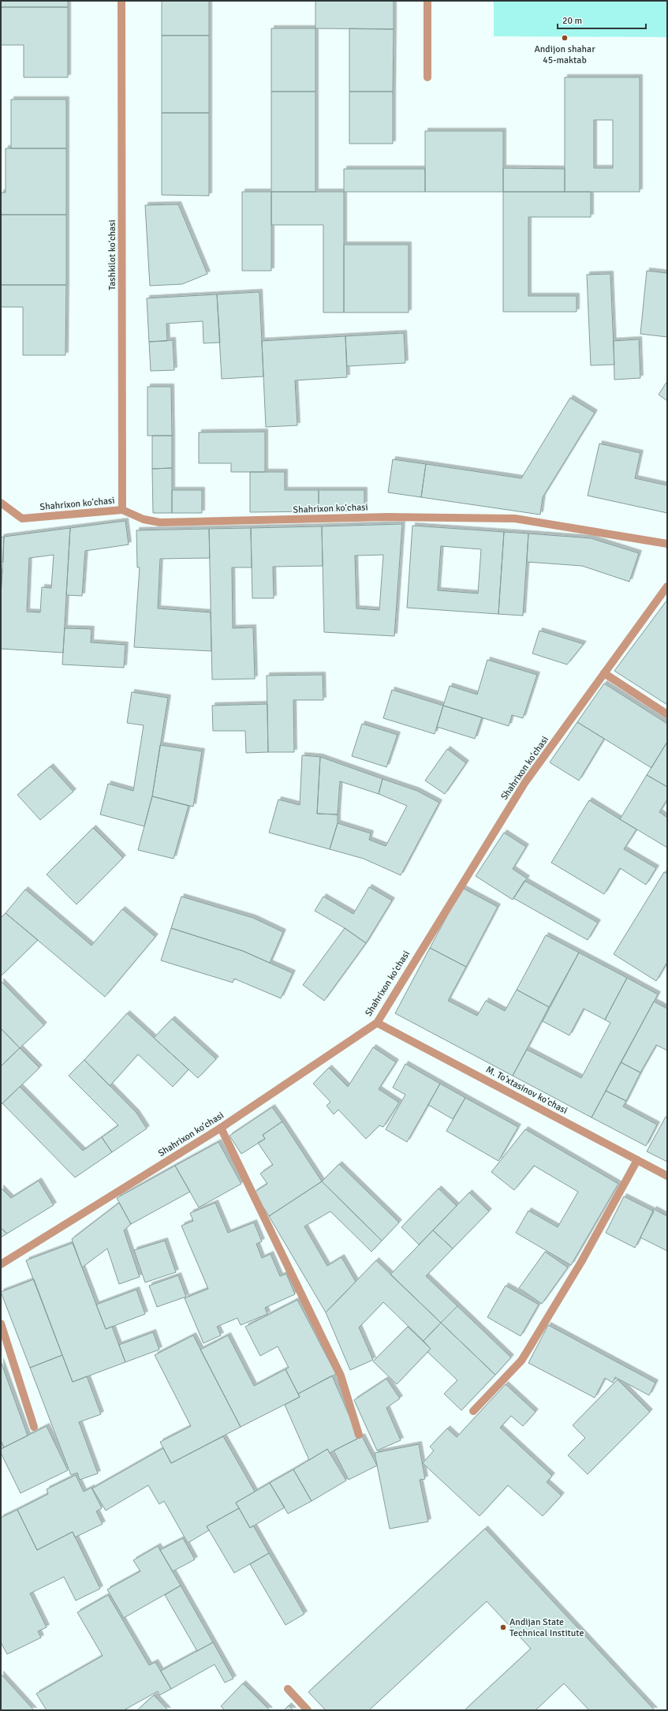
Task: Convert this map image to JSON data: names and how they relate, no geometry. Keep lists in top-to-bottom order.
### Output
{
  "streets": {
    "street": ["Tashkilot koʻchasi", "Shahrixon koʻchasi", "M. Toʻxtasinov koʻchasi"]
  },
  "crossings": [
    ["Tashkilot koʻchasi", "Shahrixon koʻchasi"],
    ["Shahrixon koʻchasi", "M. Toʻxtasinov koʻchasi"]
  ],
  "places": ["Andijon shahar 45-maktab", "Andijan State Technical Institute"],
  "scale_bar": "20 m"
}
